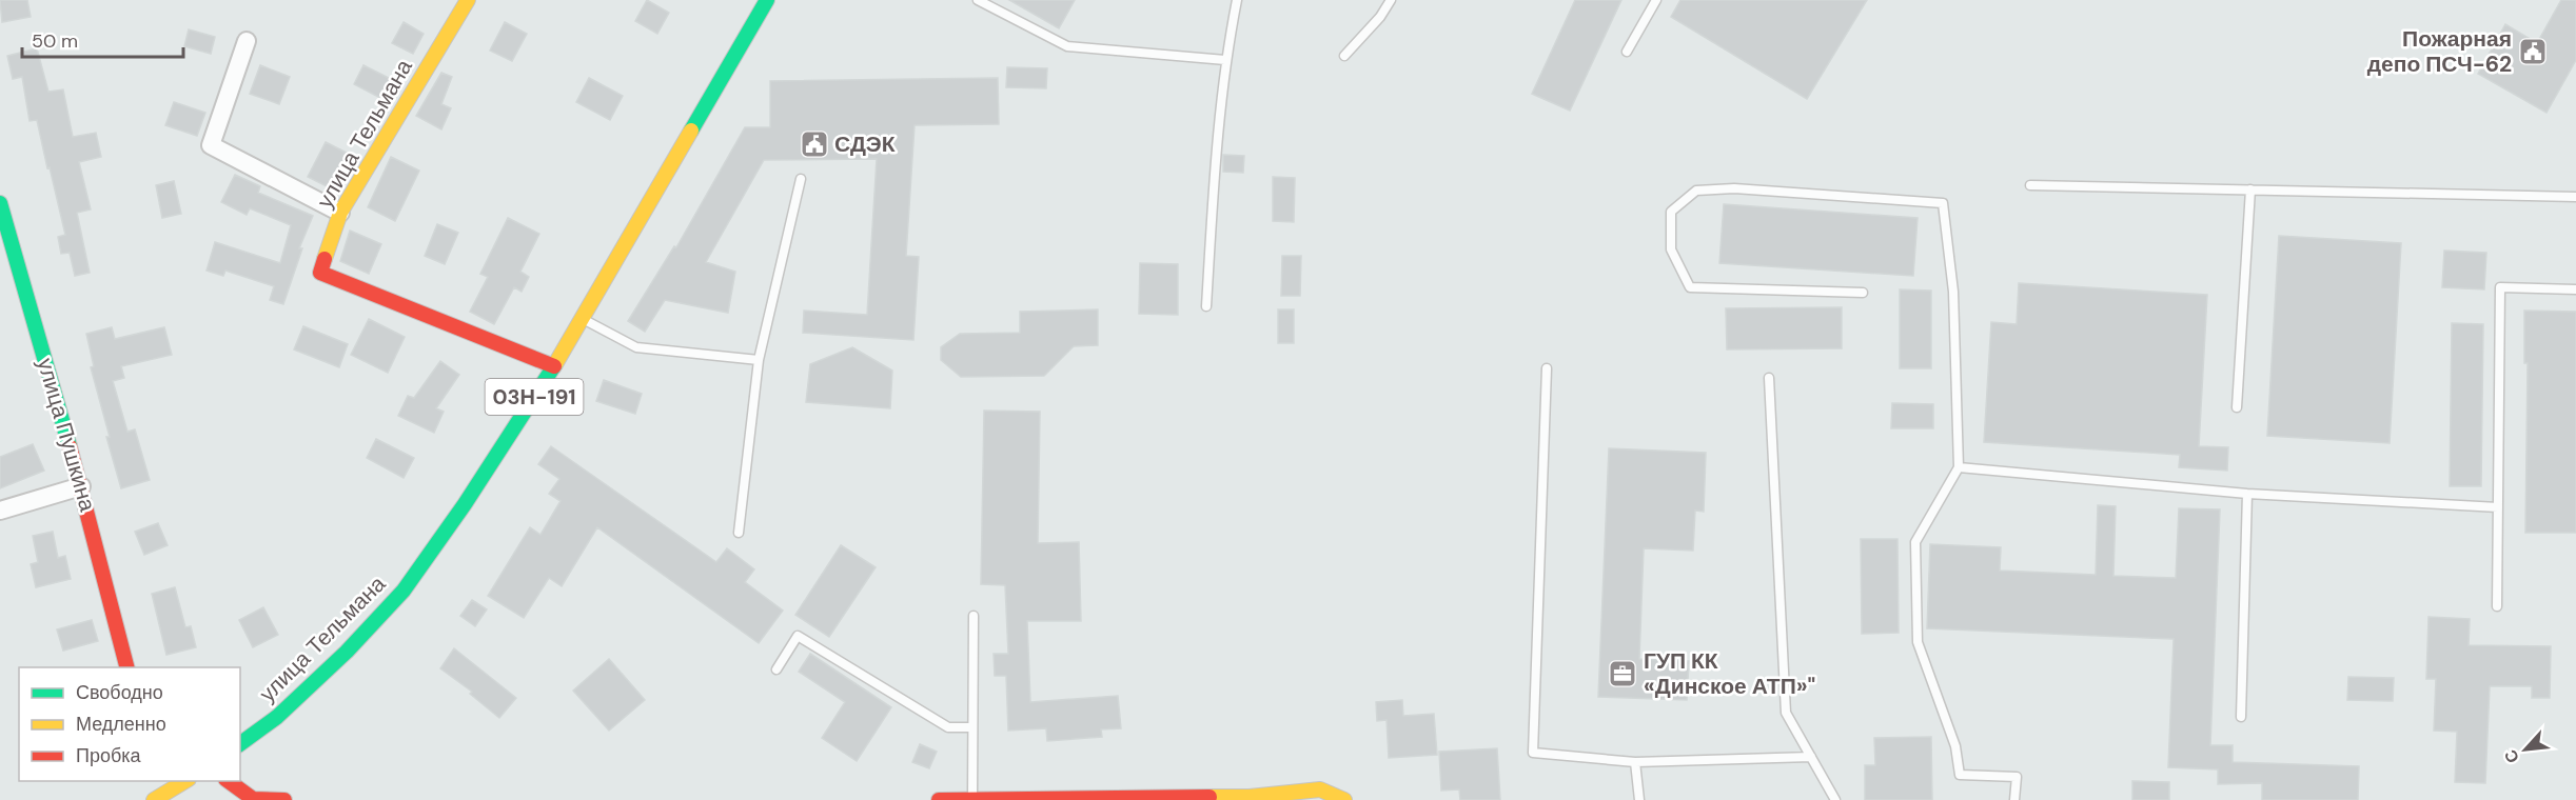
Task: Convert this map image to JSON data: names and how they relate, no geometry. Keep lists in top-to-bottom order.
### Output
{
  "streets": {
    "street": ["улица Тельмана", "03Н-191", "улица Пушкина"]
  },
  "places": {
    "public building": ["Пожарная депо ПСЧ-62", "СДЭК"],
    "office": ["ГУП КК «Динское АТП»\""]
  },
  "legend": ["Свободно", "Медленно", "Пробка"],
  "scale_bar": "50 m",
  "north": "bottom left"
}
